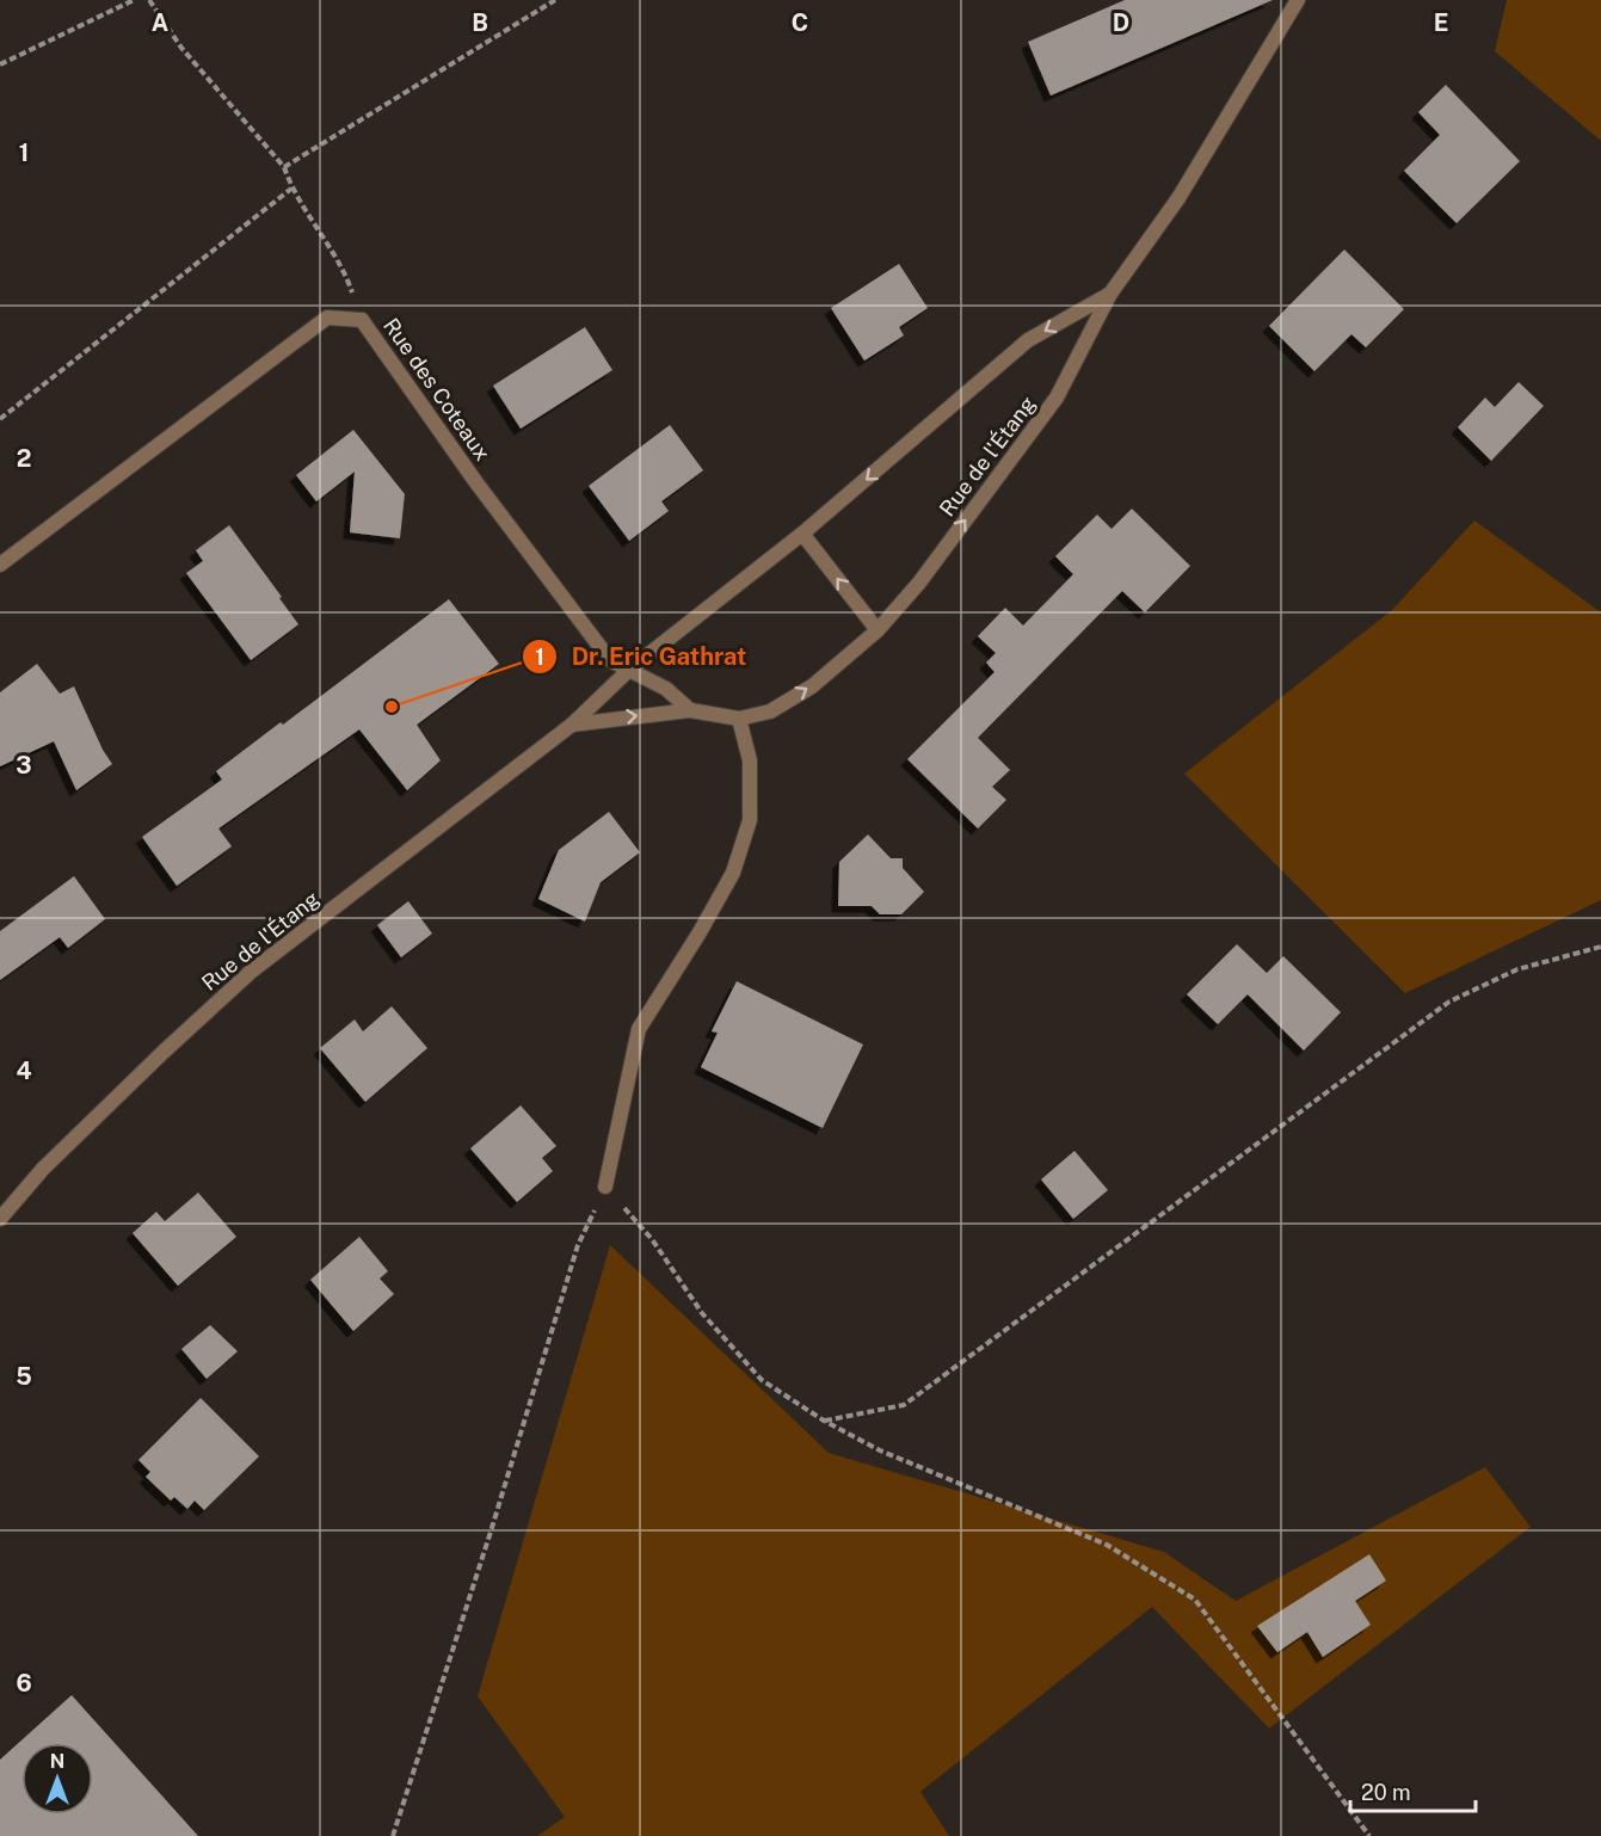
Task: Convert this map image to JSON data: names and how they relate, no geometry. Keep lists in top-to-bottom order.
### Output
{
  "streets": {
    "street": ["Rue des Coteaux", "Rue de l'Étang"]
  },
  "crossings": [
    ["Rue des Coteaux", "Rue de l'Étang"]
  ],
  "places": ["Dr. Eric Gathrat"],
  "scale_bar": "20 m",
  "north": "top",
  "grid": {
    "columns": [
      "A",
      "B",
      "C",
      "D",
      "E"
    ],
    "rows": [
      "1",
      "2",
      "3",
      "4",
      "5",
      "6"
    ]
  }
}
